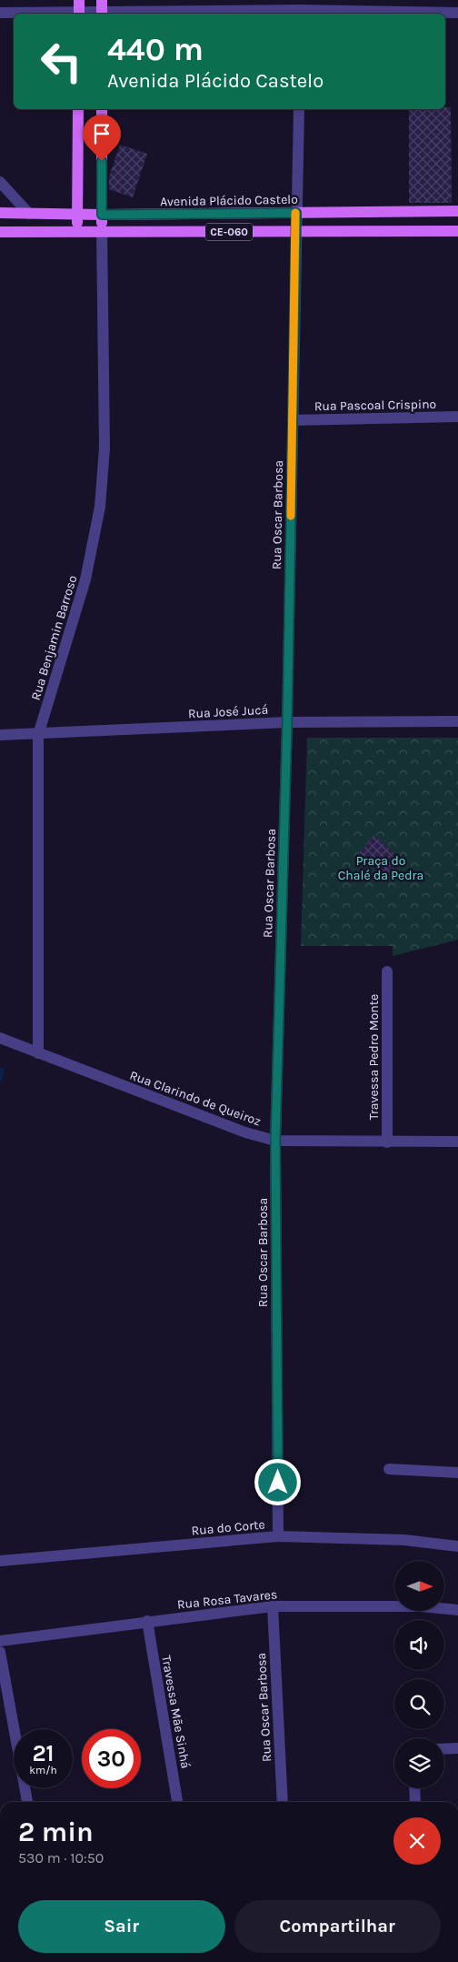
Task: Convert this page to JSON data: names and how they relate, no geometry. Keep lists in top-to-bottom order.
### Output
{
  "streets": {
    "main road": ["Avenida Plácido Castelo", "CE-060"],
    "street": [
      "Rua Pascoal Crispino",
      "Rua Oscar Barbosa",
      "Rua Benjamin Barroso",
      "Rua José Jucá",
      "Travessa Pedro Monte",
      "Rua Clarindo de Queiroz",
      "Rua do Corte",
      "Rua Rosa Tavares",
      "Travessa Mãe Sinhá"
    ]
  },
  "crossings": [
    ["Avenida Plácido Castelo", "Rua Oscar Barbosa"],
    ["CE-060", "Rua Oscar Barbosa"],
    ["CE-060", "Rua Benjamin Barroso"],
    ["Rua Pascoal Crispino", "Rua Oscar Barbosa"],
    ["Rua Oscar Barbosa", "Rua José Jucá"],
    ["Rua Oscar Barbosa", "Rua Clarindo de Queiroz"],
    ["Rua Oscar Barbosa", "Rua do Corte"],
    ["Rua Oscar Barbosa", "Rua Rosa Tavares"],
    ["Rua Benjamin Barroso", "Rua José Jucá"],
    ["Rua Benjamin Barroso", "Rua Clarindo de Queiroz"],
    ["Travessa Pedro Monte", "Rua Clarindo de Queiroz"],
    ["Rua Rosa Tavares", "Travessa Mãe Sinhá"]
  ],
  "parks": ["Praça do Chalé da Pedra"],
  "north": "right",
  "page": {
    "turn": ["440 m", "Avenida Plácido Castelo"],
    "speed": "21 km/h",
    "limit": "30",
    "heading": ["2 min", "530 m · 10:50"],
    "buttons": ["Sair", "Compartilhar"]
  }
}
